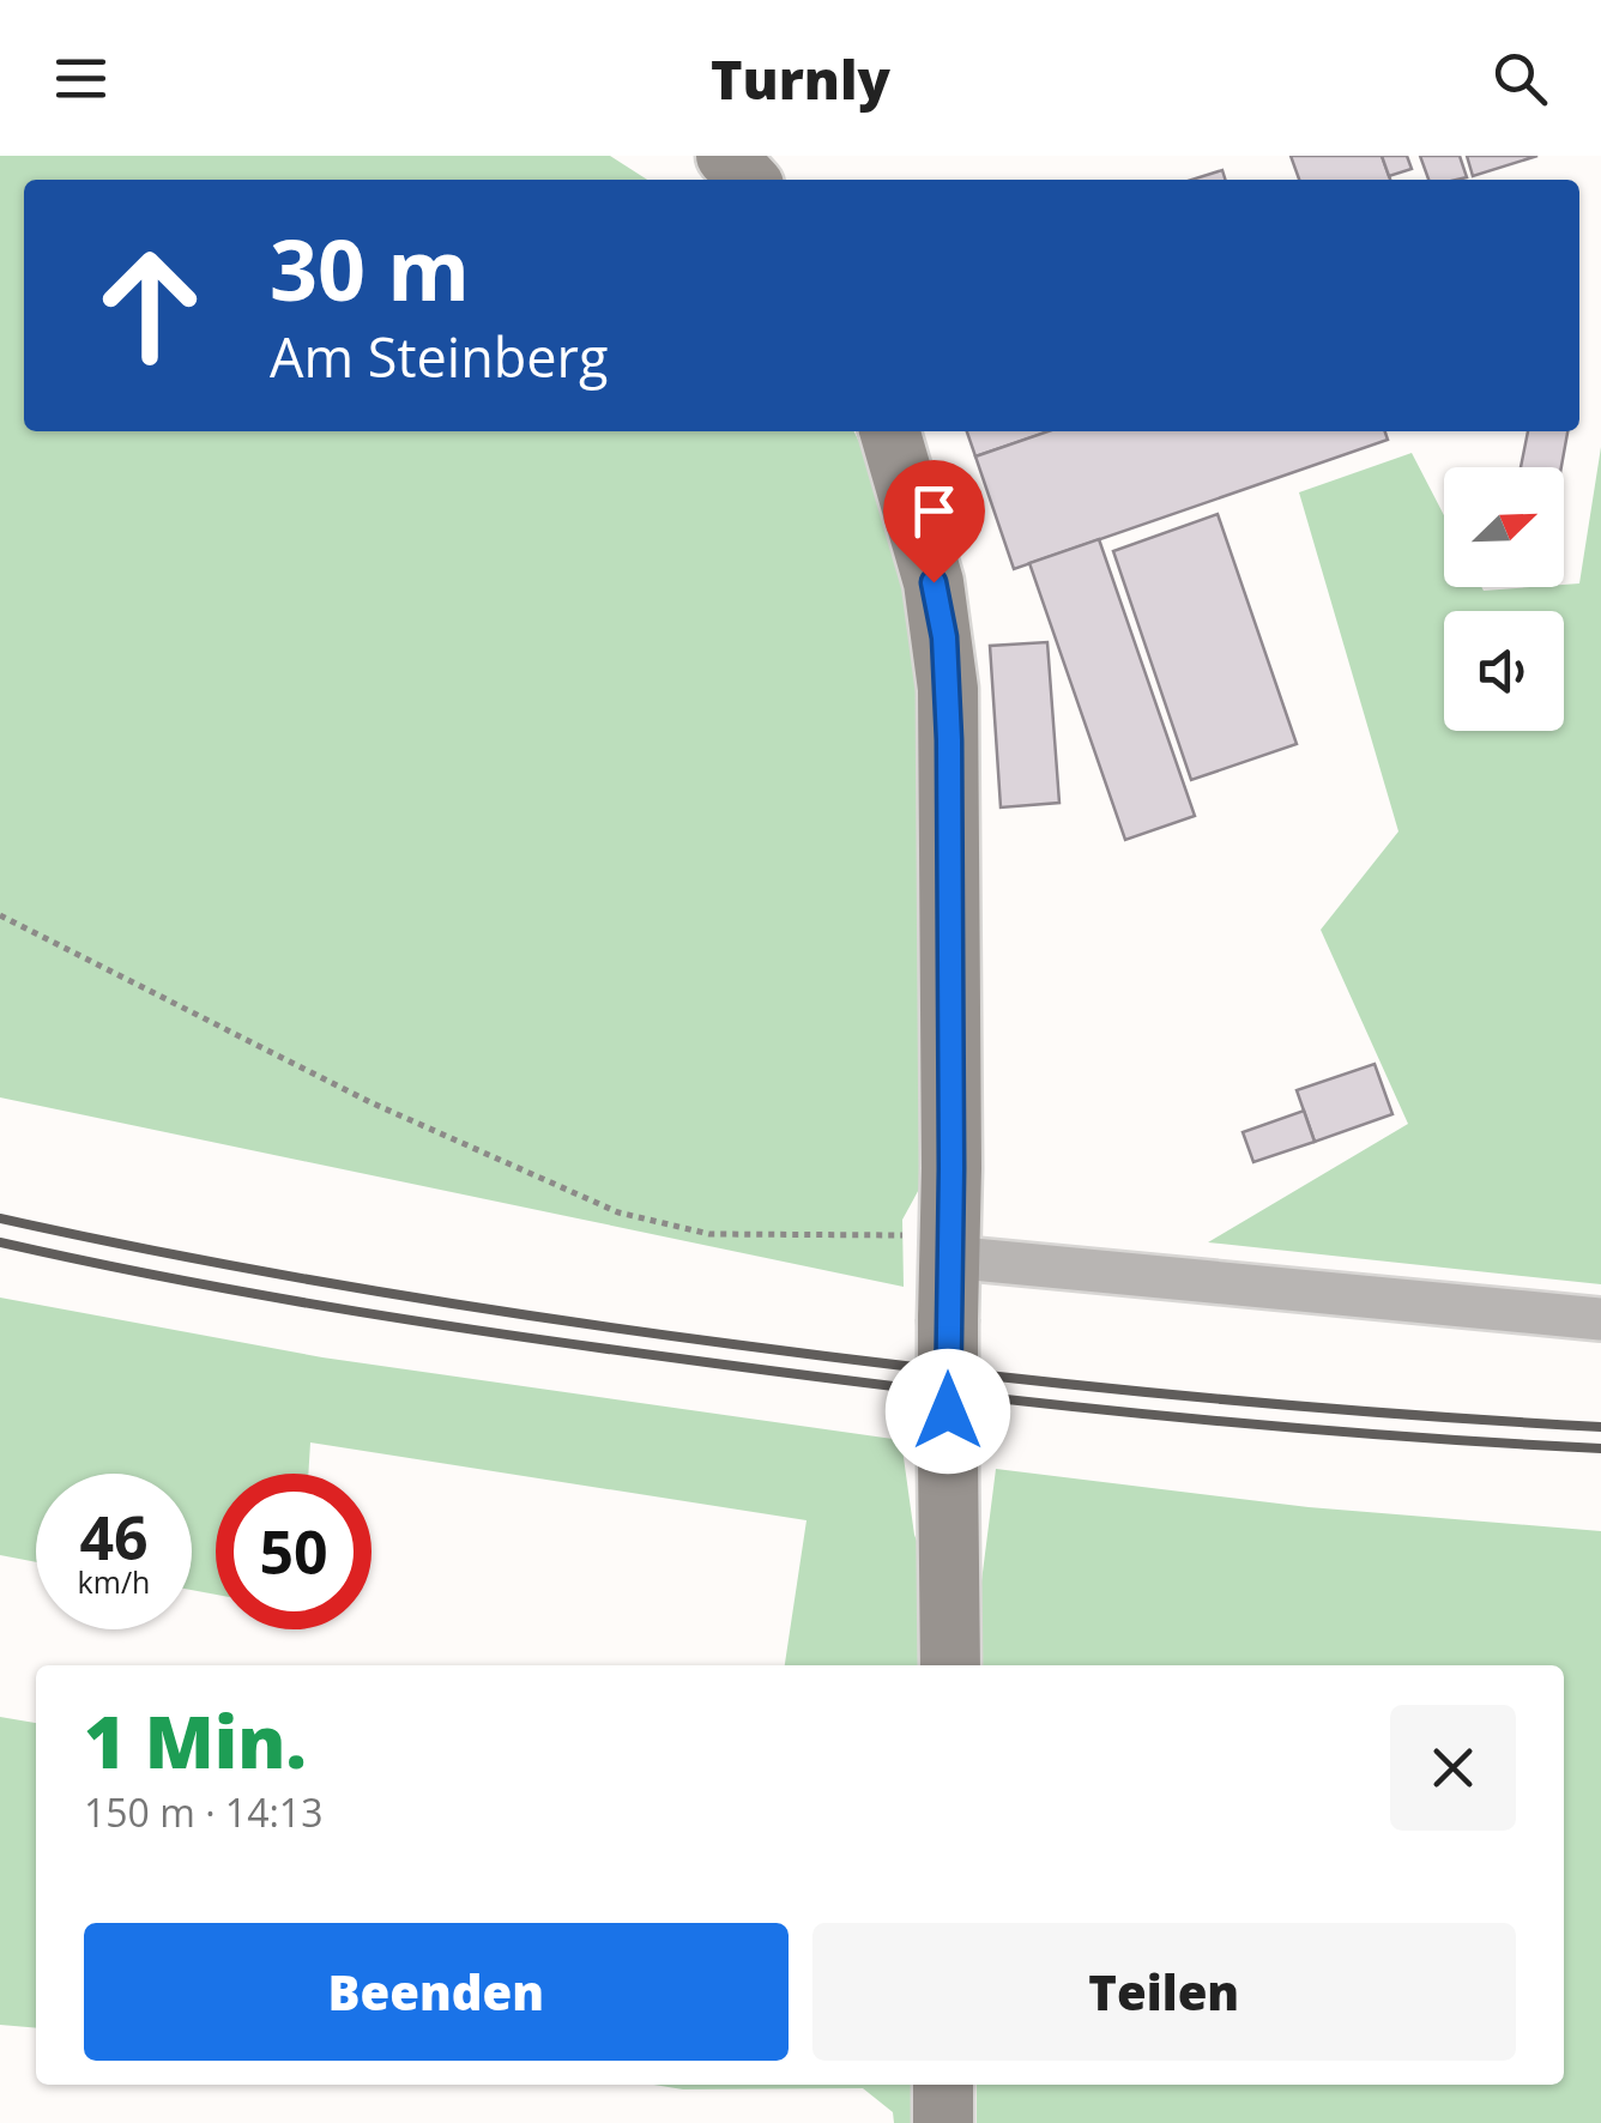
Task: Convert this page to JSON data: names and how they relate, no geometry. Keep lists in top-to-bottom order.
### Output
{
  "north": "top right",
  "page": {
    "header": "Turnly",
    "turn": ["30 m", "Am Steinberg"],
    "speed": "46 km/h",
    "limit": "50",
    "heading": ["1 Min.", "150 m · 14:13"],
    "buttons": ["Beenden", "Teilen"]
  }
}
